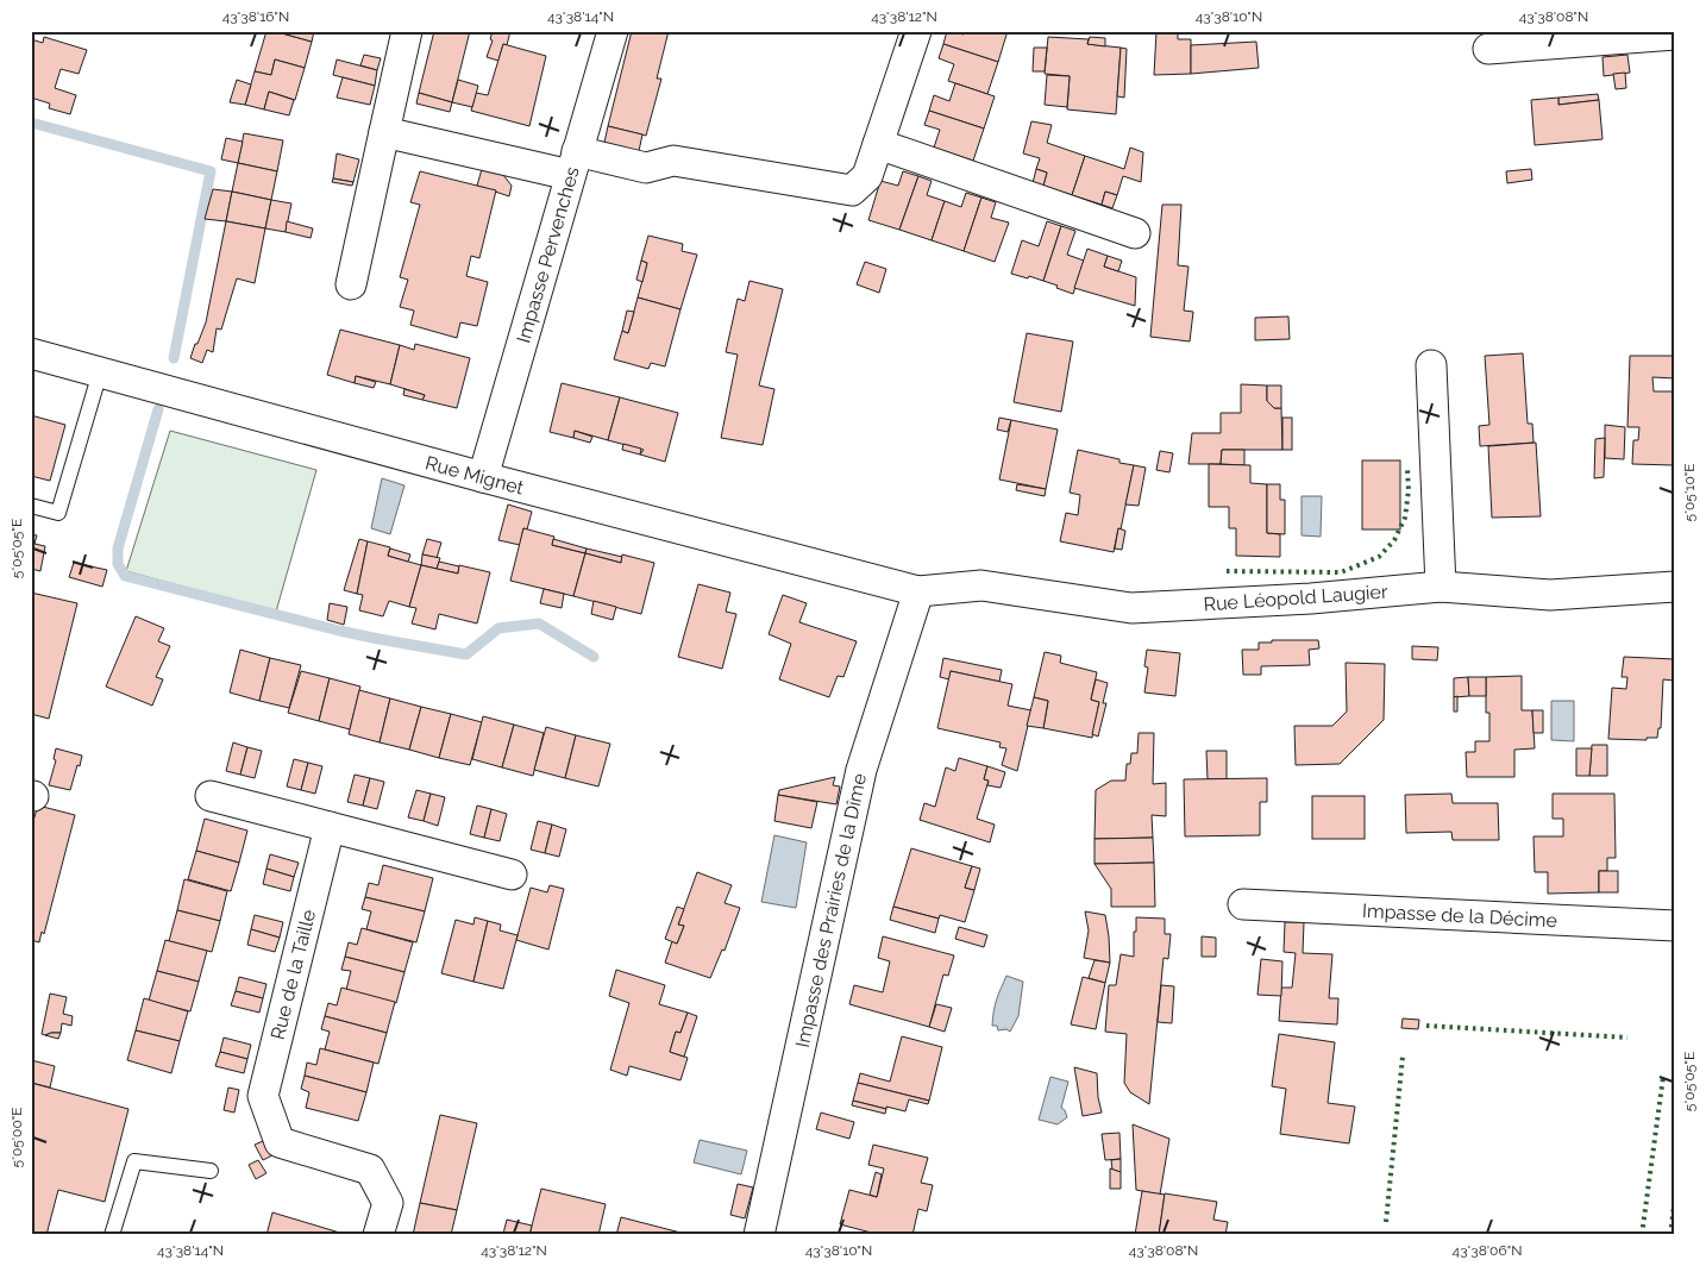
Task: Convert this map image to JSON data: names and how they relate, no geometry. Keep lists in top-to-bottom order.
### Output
{
  "streets": {
    "street": [
      "Impasse Pervenches",
      "Rue Mignet",
      "Rue Léopold Laugier",
      "Impasse des Prairies de la Dîme",
      "Impasse de la Décime",
      "Rue de la Taille"
    ]
  },
  "crossings": [
    ["Impasse Pervenches", "Rue Mignet"],
    ["Rue Mignet", "Rue Léopold Laugier"],
    ["Rue Mignet", "Impasse des Prairies de la Dîme"],
    ["Rue Léopold Laugier", "Impasse des Prairies de la Dîme"]
  ],
  "coordinates": [
    "43°38'16\"N",
    "43°38'14\"N",
    "43°38'12\"N",
    "43°38'10\"N",
    "43°38'08\"N",
    "5°05'10\"E",
    "5°05'05\"E",
    "5°05'00\"E",
    "43°38'06\"N"
  ]
}
